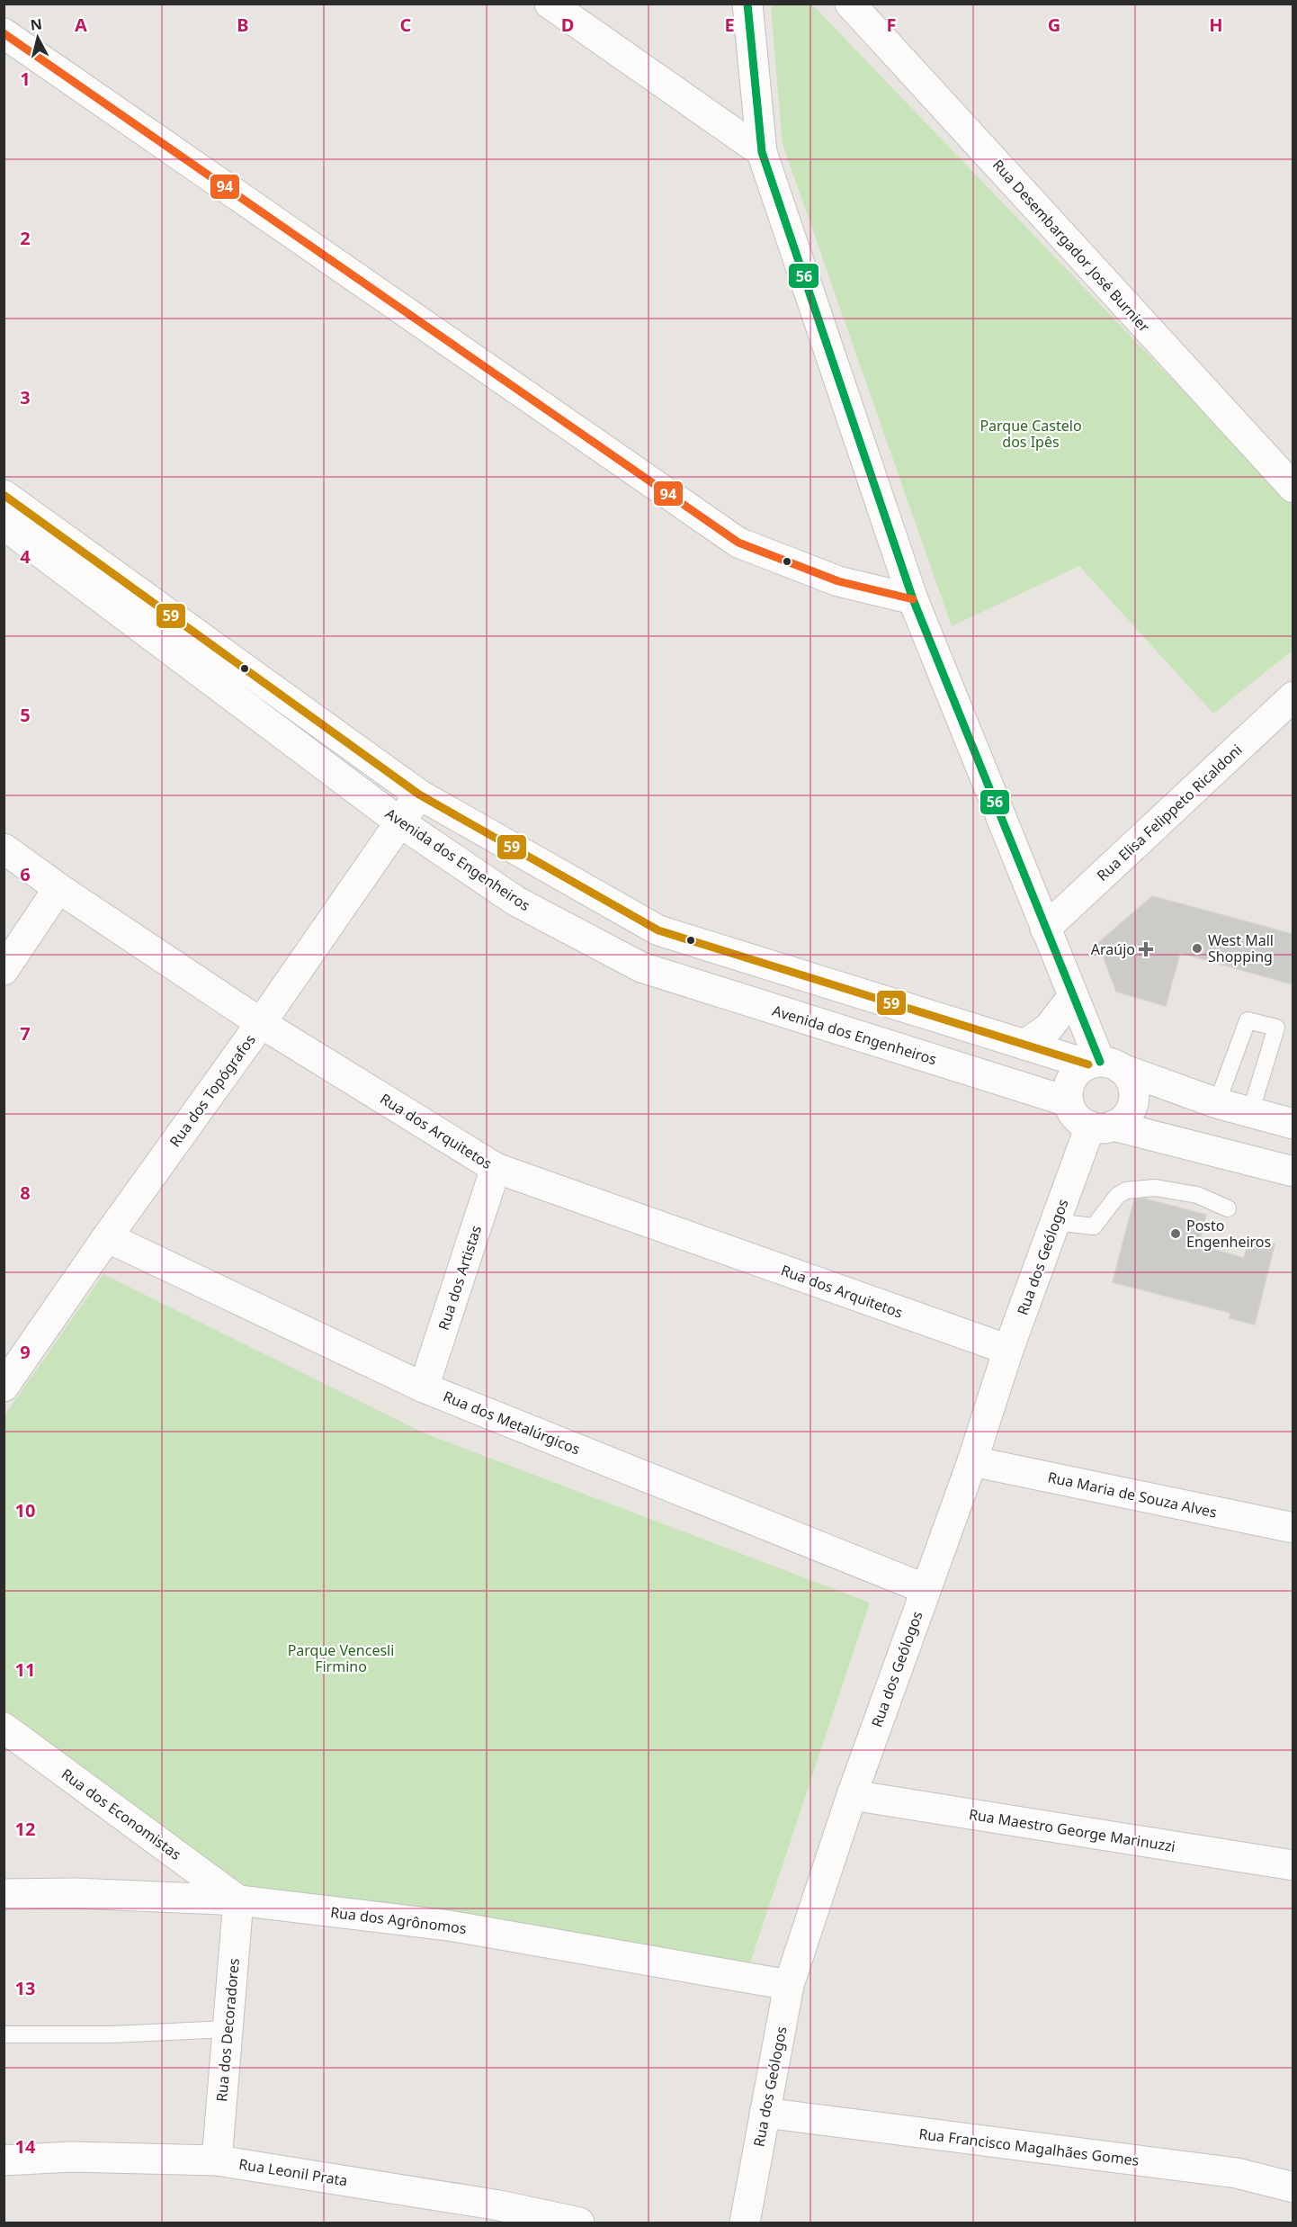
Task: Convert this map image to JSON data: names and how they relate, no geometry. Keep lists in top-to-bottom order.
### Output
{
  "streets": {
    "street": [
      "Rua Desembargador José Burnier",
      "Rua Elisa Felippeto Ricaldoni",
      "Avenida dos Engenheiros",
      "Rua dos Topógrafos",
      "Rua dos Arquitetos",
      "Rua dos Geólogos",
      "Rua dos Artistas",
      "Rua dos Metalúrgicos",
      "Rua Maria de Souza Alves",
      "Rua dos Economistas",
      "Rua Maestro George Marinuzzi",
      "Rua dos Agrônomos",
      "Rua dos Decoradores",
      "Rua Francisco Magalhães Gomes",
      "Rua Leonil Prata"
    ]
  },
  "crossings": [
    ["Avenida dos Engenheiros", "Rua dos Topógrafos"],
    ["Avenida dos Engenheiros", "Rua dos Geólogos"],
    ["Rua dos Topógrafos", "Rua dos Arquitetos"],
    ["Rua dos Topógrafos", "Rua dos Metalúrgicos"],
    ["Rua dos Arquitetos", "Rua dos Geólogos"],
    ["Rua dos Arquitetos", "Rua dos Artistas"],
    ["Rua dos Geólogos", "Rua dos Metalúrgicos"],
    ["Rua dos Geólogos", "Rua Maria de Souza Alves"],
    ["Rua dos Geólogos", "Rua Maestro George Marinuzzi"],
    ["Rua dos Geólogos", "Rua dos Agrônomos"],
    ["Rua dos Geólogos", "Rua Francisco Magalhães Gomes"],
    ["Rua dos Artistas", "Rua dos Metalúrgicos"],
    ["Rua dos Economistas", "Rua dos Agrônomos"],
    ["Rua dos Economistas", "Rua dos Decoradores"],
    ["Rua dos Agrônomos", "Rua dos Decoradores"],
    ["Rua dos Decoradores", "Rua Leonil Prata"]
  ],
  "parks": ["Parque Castelo dos Ipês", "Parque Vencesli Firmino"],
  "places": {
    "other": ["West Mall Shopping", "Posto Engenheiros"],
    "health": ["Araújo"]
  },
  "lines": ["transit line 56", "transit line 94", "transit line 59"],
  "north": "top",
  "grid": {
    "columns": [
      "A",
      "B",
      "C",
      "D",
      "E",
      "F",
      "G",
      "H"
    ],
    "rows": [
      "1",
      "2",
      "3",
      "4",
      "5",
      "6",
      "7",
      "8",
      "9",
      "10",
      "11",
      "12",
      "13",
      "14"
    ]
  }
}
